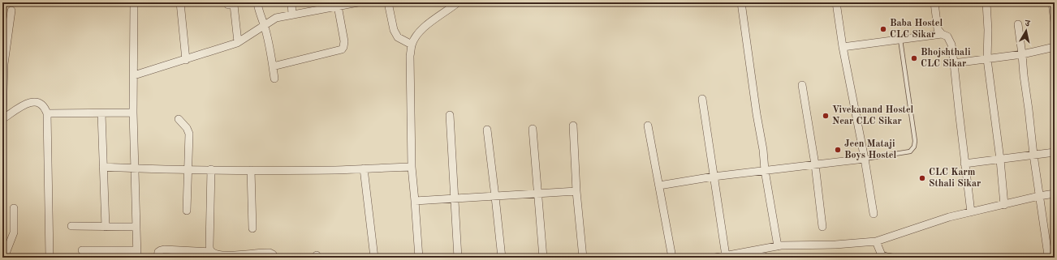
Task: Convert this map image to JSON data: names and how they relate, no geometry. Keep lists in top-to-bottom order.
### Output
{
  "places": [
    "Baba Hostel CLC Sikar",
    "Bhojshthali CLC Sikar",
    "Vivekanand Hostel Near CLC Sikar",
    "Jeen Mataji Boys Hostel",
    "CLC Karm Sthali Sikar"
  ],
  "north": "top"
}
